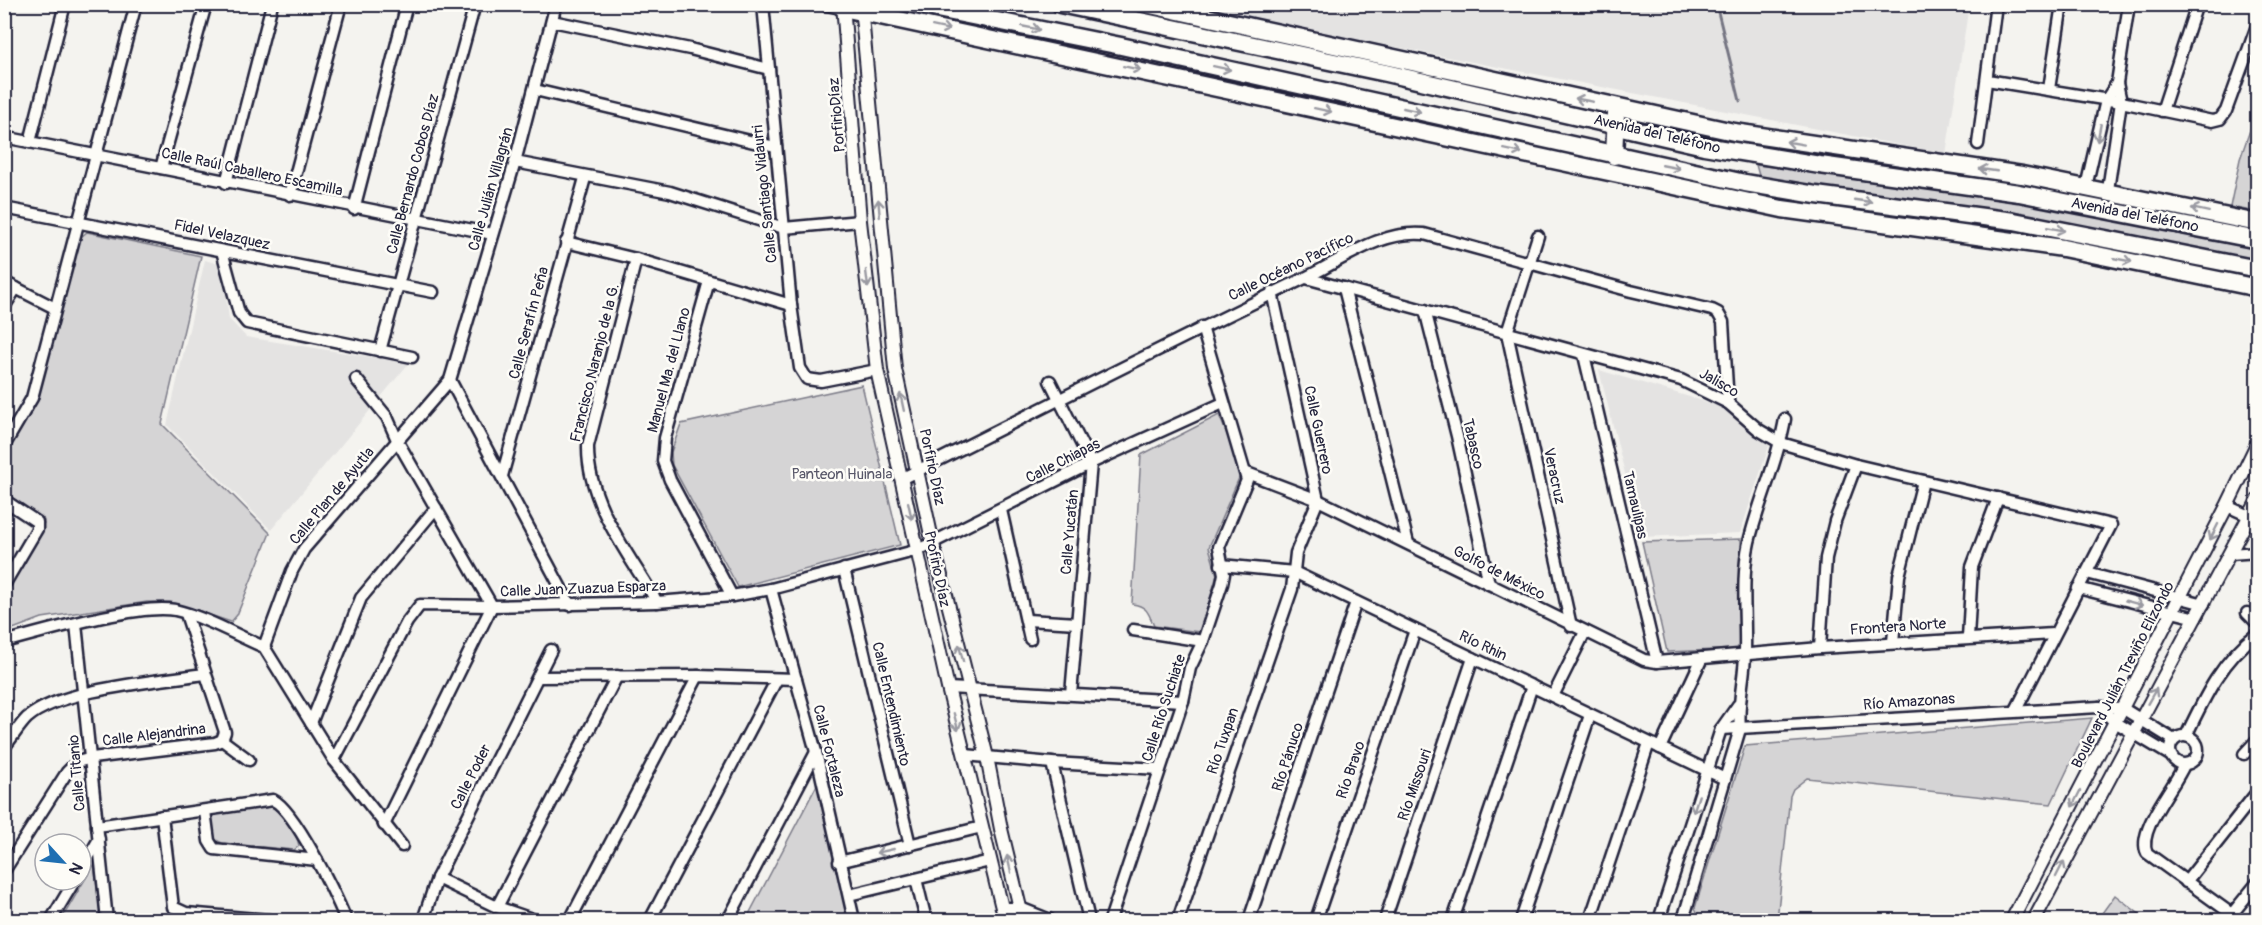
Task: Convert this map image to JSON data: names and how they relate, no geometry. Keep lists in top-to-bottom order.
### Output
{
  "streets": {
    "main road": ["Avenida del Teléfono"],
    "street": [
      "PorfirioDíaz",
      "Calle Raúl Caballero Escamilla",
      "Calle Bernardo Cobos Díaz",
      "Calle Julián Villagrán",
      "Calle Santiago Vidaurri",
      "Fidel Velazquez",
      "Calle Océano Pacífico",
      "Calle Serafín Peña",
      "Francisco Naranjo de la G.",
      "Manuel Ma. del Llano",
      "Jalisco",
      "Calle Guerrero",
      "Tabasco",
      "Calle Chiapas",
      "Porfirio Díaz",
      "Veracruz",
      "Calle Plan de Ayutla",
      "Tamaulipas",
      "Calle Yucatán",
      "Profirio Díaz",
      "Golfo de México",
      "Calle Juan Zuazua Esparza",
      "Frontera Norte",
      "Río Rhin",
      "Boulevard Julián Treviño Elizondo",
      "Río Amazonas",
      "Calle Entendimiento",
      "Calle Río Suchiate",
      "Calle Alejandrina",
      "Río Tuxpan",
      "Calle Fortaleza",
      "Río Pánuco",
      "Río Bravo",
      "Calle Titanio",
      "Calle Poder",
      "Río Missouri"
    ]
  },
  "crossings": [
    ["PorfirioDíaz", "Profirio Díaz"],
    ["Calle Raúl Caballero Escamilla", "Calle Bernardo Cobos Díaz"],
    ["Calle Raúl Caballero Escamilla", "Calle Julián Villagrán"],
    ["Calle Bernardo Cobos Díaz", "Fidel Velazquez"],
    ["Calle Julián Villagrán", "Calle Plan de Ayutla"],
    ["Calle Santiago Vidaurri", "Profirio Díaz"],
    ["Calle Océano Pacífico", "Jalisco"],
    ["Calle Océano Pacífico", "Calle Guerrero"],
    ["Calle Océano Pacífico", "Porfirio Díaz"],
    ["Calle Océano Pacífico", "Profirio Díaz"],
    ["Francisco Naranjo de la G.", "Calle Juan Zuazua Esparza"],
    ["Manuel Ma. del Llano", "Calle Juan Zuazua Esparza"],
    ["Jalisco", "Tabasco"],
    ["Jalisco", "Veracruz"],
    ["Jalisco", "Tamaulipas"],
    ["Calle Guerrero", "Golfo de México"],
    ["Tabasco", "Golfo de México"],
    ["Calle Chiapas", "Porfirio Díaz"],
    ["Calle Chiapas", "Calle Yucatán"],
    ["Calle Chiapas", "Profirio Díaz"],
    ["Calle Chiapas", "Calle Juan Zuazua Esparza"],
    ["Veracruz", "Golfo de México"],
    ["Tamaulipas", "Golfo de México"],
    ["Profirio Díaz", "Calle Juan Zuazua Esparza"],
    ["Golfo de México", "Frontera Norte"],
    ["Golfo de México", "Calle Río Suchiate"],
    ["Calle Juan Zuazua Esparza", "Calle Entendimiento"],
    ["Calle Juan Zuazua Esparza", "Calle Fortaleza"],
    ["Río Rhin", "Calle Río Suchiate"],
    ["Río Rhin", "Río Tuxpan"],
    ["Río Rhin", "Río Pánuco"],
    ["Río Rhin", "Río Bravo"],
    ["Río Rhin", "Río Missouri"],
    ["Boulevard Julián Treviño Elizondo", "Río Amazonas"],
    ["Calle Alejandrina", "Calle Titanio"]
  ],
  "one_way": ["Profirio Díaz"],
  "parks": ["Panteon Huinala"],
  "north": "bottom right"
}
